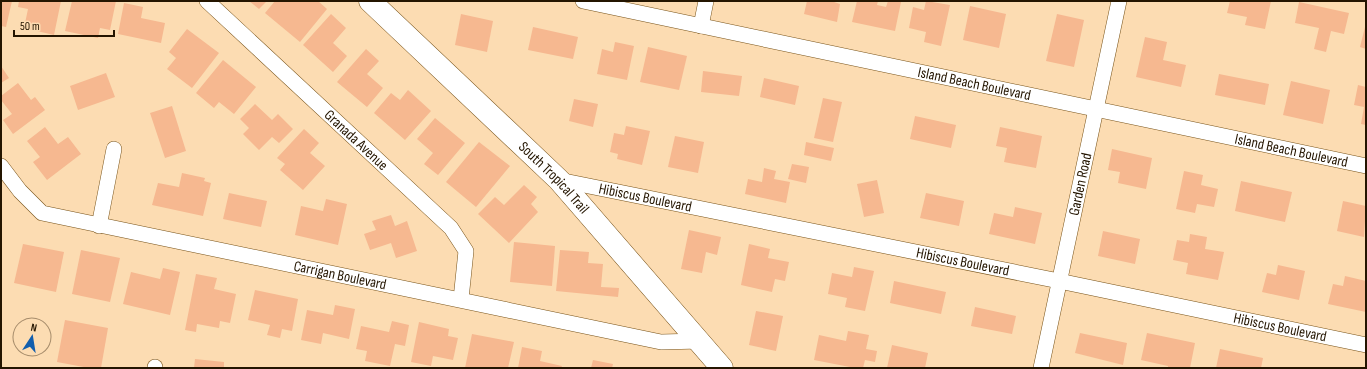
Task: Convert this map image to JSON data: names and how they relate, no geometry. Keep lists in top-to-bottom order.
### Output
{
  "streets": {
    "street": [
      "Island Beach Boulevard",
      "Granada Avenue",
      "South Tropical Trail",
      "Garden Road",
      "Hibiscus Boulevard",
      "Carrigan Boulevard"
    ]
  },
  "crossings": [
    ["Island Beach Boulevard", "Garden Road"],
    ["Granada Avenue", "Carrigan Boulevard"],
    ["South Tropical Trail", "Hibiscus Boulevard"],
    ["South Tropical Trail", "Carrigan Boulevard"],
    ["Garden Road", "Hibiscus Boulevard"]
  ],
  "scale_bar": "50 m",
  "north": "top"
}
